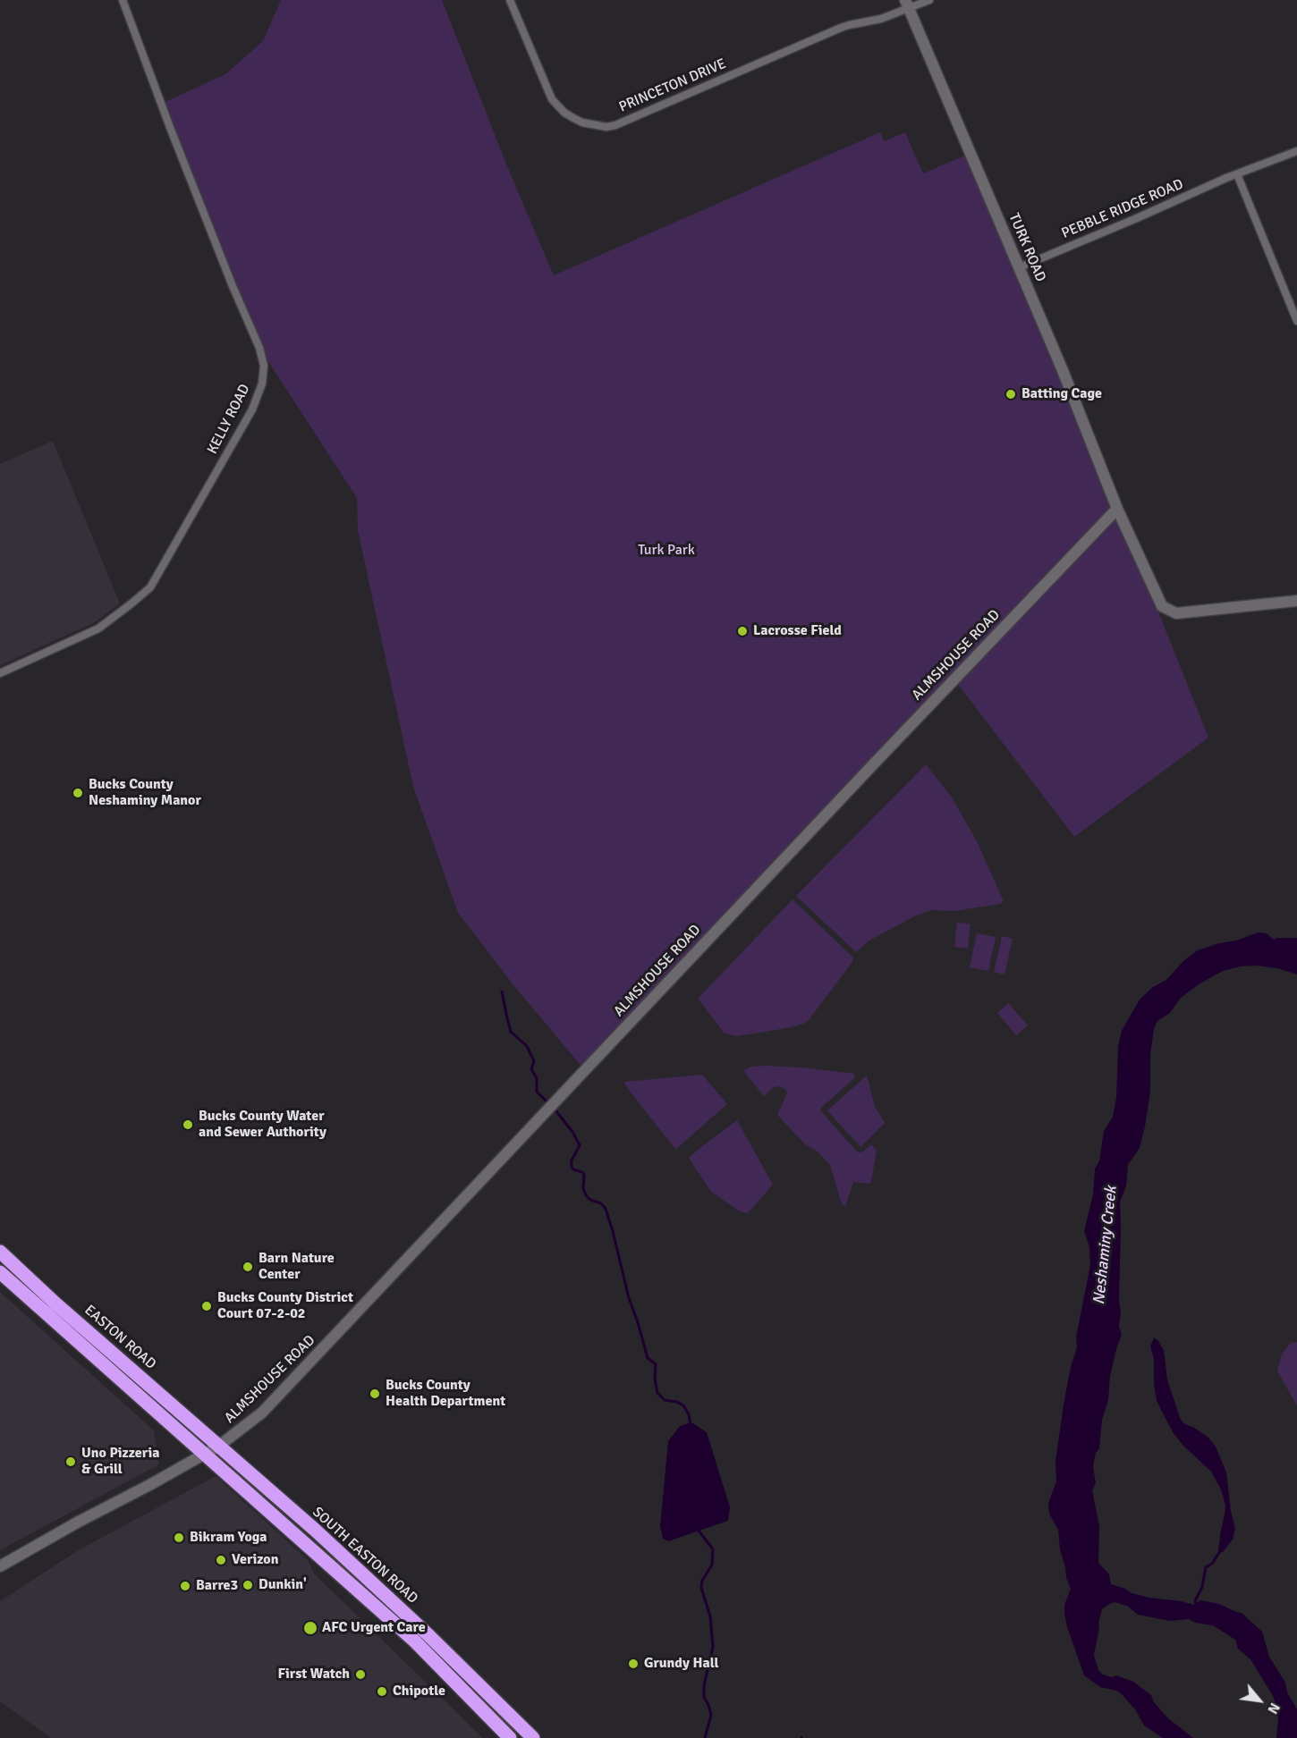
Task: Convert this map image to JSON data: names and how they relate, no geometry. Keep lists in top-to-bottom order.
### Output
{
  "streets": {
    "highway": ["EASTON ROAD", "SOUTH EASTON ROAD"],
    "street": [
      "PRINCETON DRIVE",
      "PEBBLE RIDGE ROAD",
      "TURK ROAD",
      "KELLY ROAD",
      "ALMSHOUSE ROAD"
    ]
  },
  "crossings": [
    ["PRINCETON DRIVE", "TURK ROAD"],
    ["PEBBLE RIDGE ROAD", "TURK ROAD"],
    ["TURK ROAD", "ALMSHOUSE ROAD"],
    ["ALMSHOUSE ROAD", "EASTON ROAD"],
    ["ALMSHOUSE ROAD", "SOUTH EASTON ROAD"],
    ["EASTON ROAD", "SOUTH EASTON ROAD"]
  ],
  "water": ["Neshaminy Creek"],
  "parks": ["Turk Park"],
  "places": [
    "Batting Cage",
    "Lacrosse Field",
    "Bucks County Neshaminy Manor",
    "Bucks County Water and Sewer Authority",
    "Barn Nature Center",
    "Bucks County District Court 07-2-02",
    "Bucks County Health Department",
    "Uno Pizzeria & Grill",
    "Bikram Yoga",
    "Verizon",
    "Dunkin'",
    "Barre3",
    "AFC Urgent Care",
    "Grundy Hall",
    "First Watch",
    "Chipotle"
  ],
  "north": "bottom right"
}
